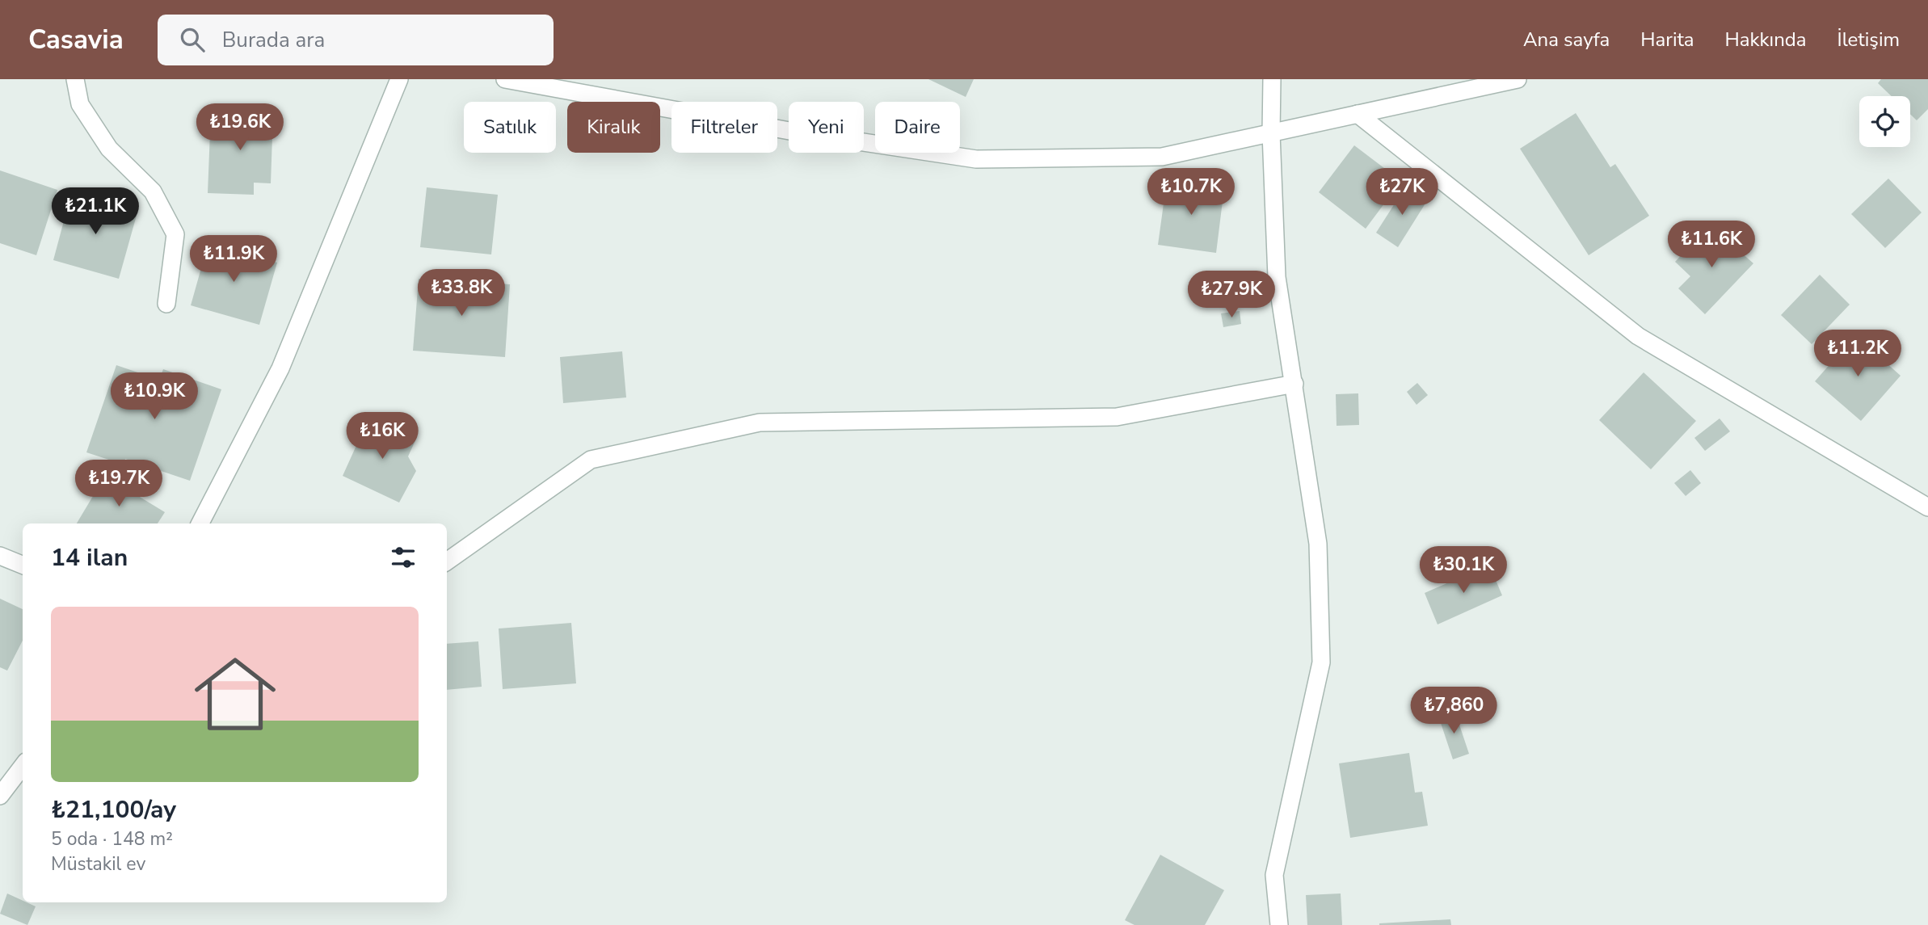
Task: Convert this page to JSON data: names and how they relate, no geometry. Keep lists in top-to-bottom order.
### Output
{
  "page": {
    "header": "Casavia",
    "search": "Burada ara",
    "nav": [
      "Ana sayfa",
      "Harita",
      "Hakkında",
      "İletişim"
    ],
    "chip": [
      "Satılık",
      "Kiralık",
      "Filtreler",
      "Yeni",
      "Daire"
    ],
    "price": [
      "₺19.6K",
      "₺10.7K",
      "₺27K",
      "₺21.1K",
      "₺11.6K",
      "₺11.9K",
      "₺33.8K",
      "₺27.9K",
      "₺11.2K",
      "₺10.9K",
      "₺16K",
      "₺19.7K",
      "₺30.1K",
      "₺7,860"
    ],
    "heading": "14 ilan",
    "list": [
      {
        "name": "₺21,100/ay",
        "note": "5 oda · 148 m² · Müstakil ev"
      }
    ]
  }
}
